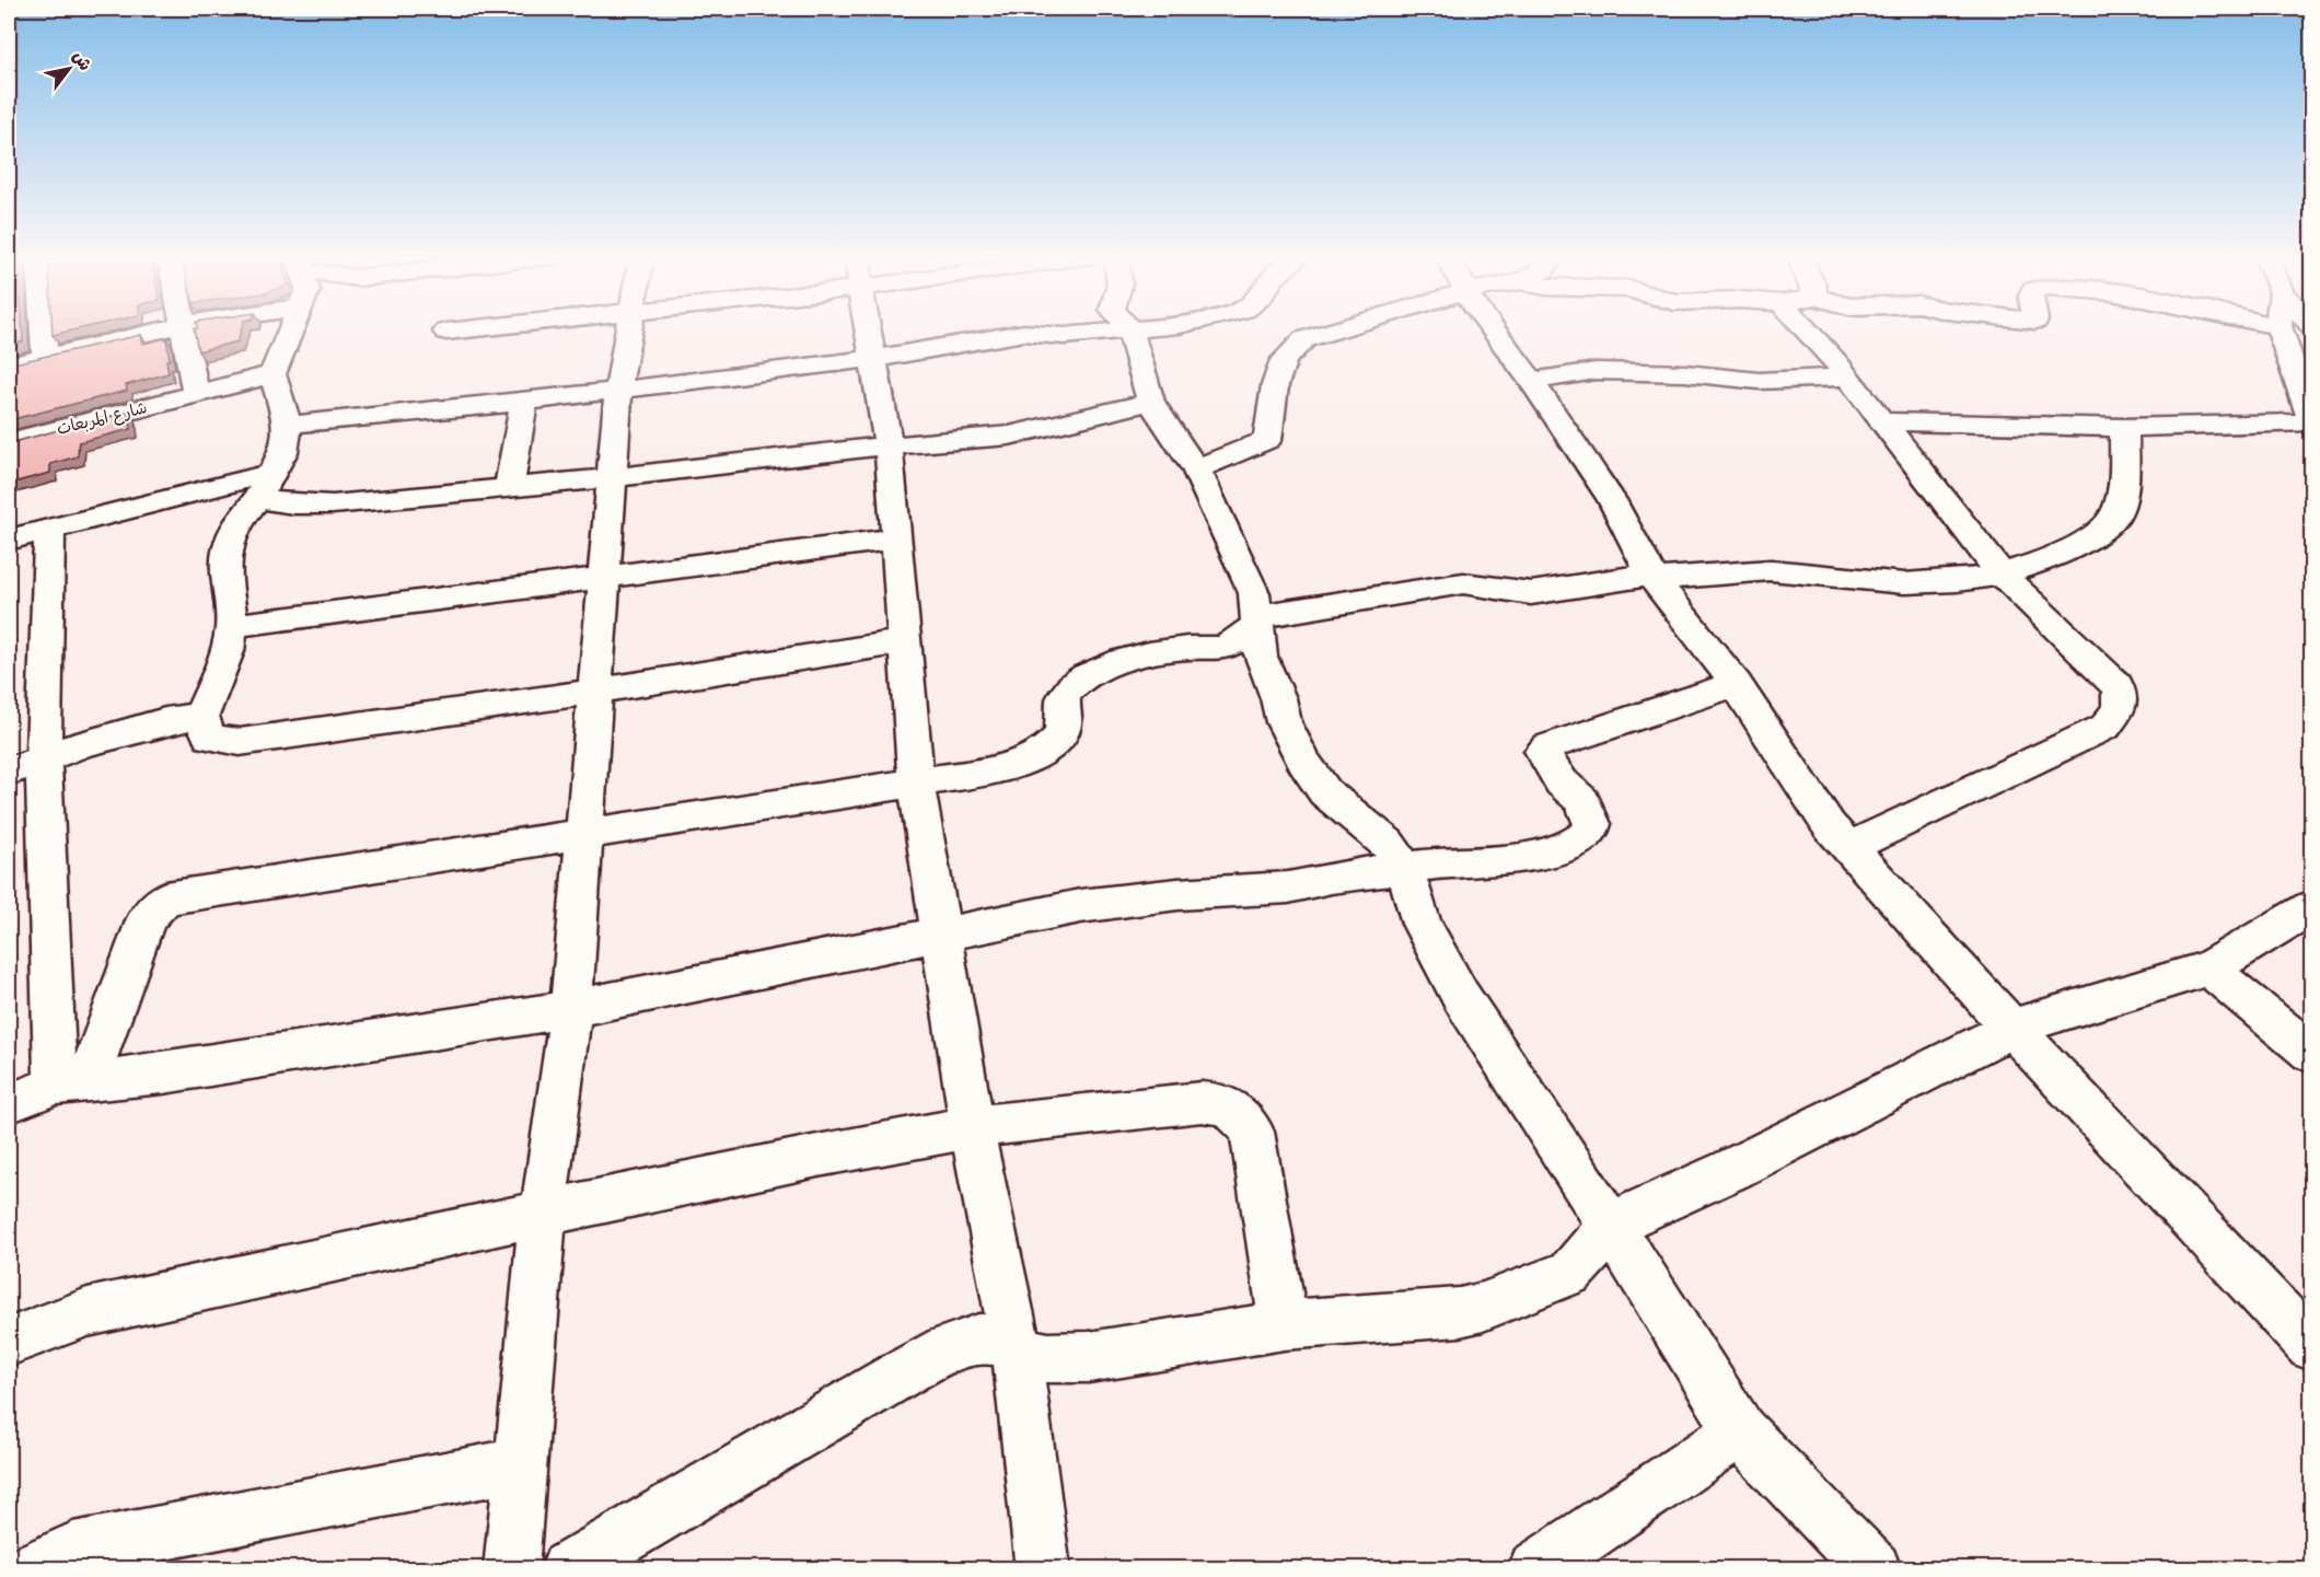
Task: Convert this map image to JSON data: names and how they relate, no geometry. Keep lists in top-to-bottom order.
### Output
{
  "streets": {
    "street": ["شارع المربعات"]
  },
  "north": "top right"
}
